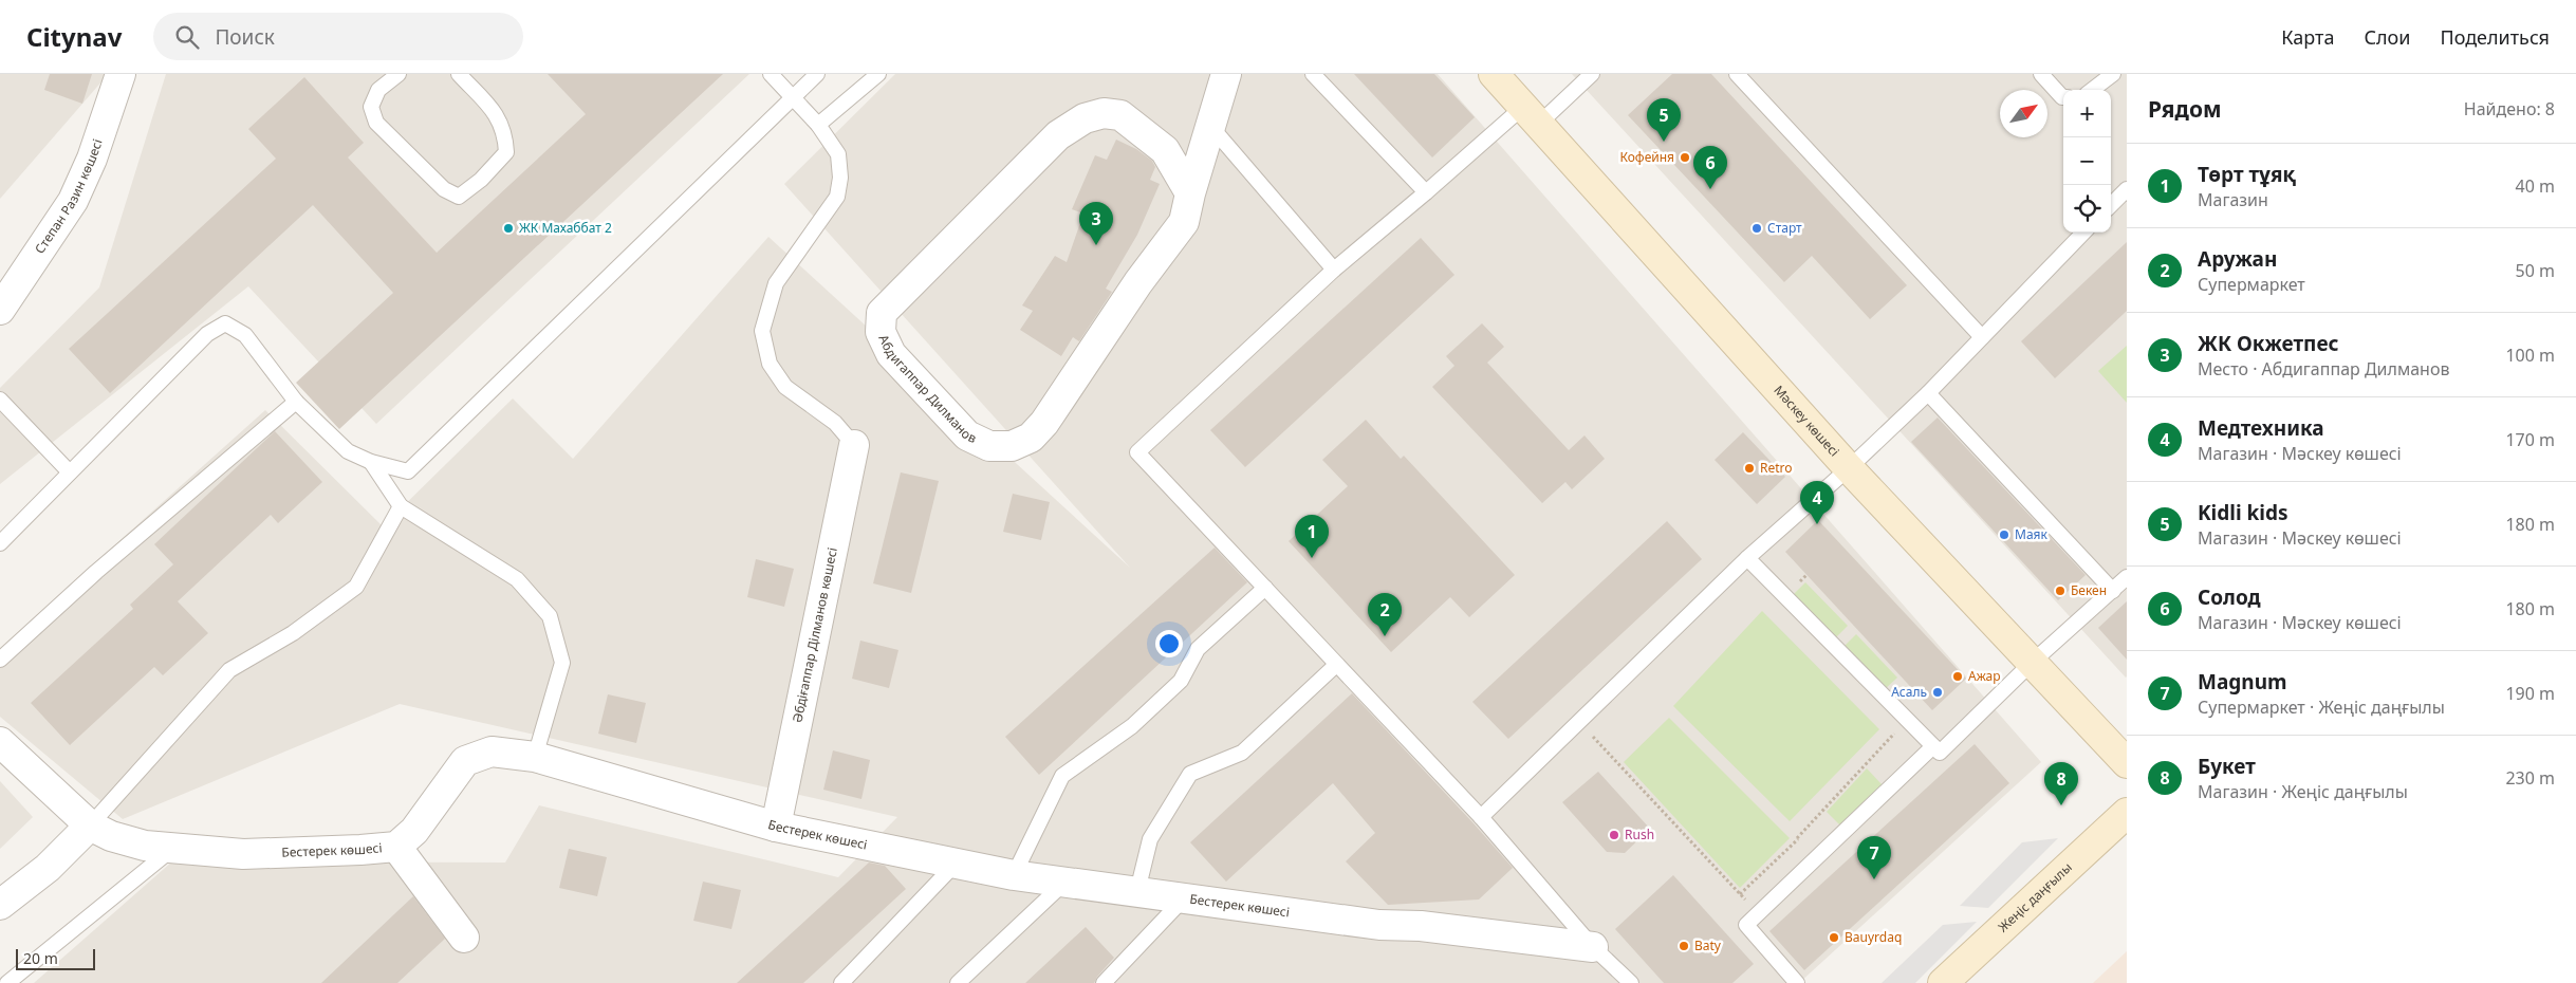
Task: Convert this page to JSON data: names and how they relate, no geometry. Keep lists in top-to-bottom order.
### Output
{
  "streets": {
    "street": [
      "Степан Разин көшесі",
      "Абдигаппар Дилманов",
      "Мәскеу көшесі",
      "Әбдіғаппар Ділманов көшесі",
      "Бестерек көшесі",
      "Жеңіс даңғылы"
    ]
  },
  "crossings": [
    ["Әбдіғаппар Ділманов көшесі", "Бестерек көшесі"]
  ],
  "places": [
    "Кофейня",
    "ЖК Махаббат 2",
    "Старт",
    "Retro",
    "Маяк",
    "Бекен",
    "Ажар",
    "Асаль",
    "Rush",
    "Bauyrdaq",
    "Baty"
  ],
  "scale_bar": "20 m",
  "north": "top right",
  "page": {
    "header": "Citynav",
    "search": "Поиск",
    "nav": ["Карта", "Слои", "Поделиться"],
    "heading": ["Рядом", "Найдено: 8"],
    "map_buttons": ["+", "−"],
    "pins": [
      "5",
      "6",
      "3",
      "4",
      "1",
      "2",
      "8",
      "7"
    ],
    "list": [
      {
        "mark": "1",
        "name": "Төрт тұяқ",
        "note": "Магазин",
        "value": "40 m"
      },
      {
        "mark": "2",
        "name": "Аружан",
        "note": "Супермаркет",
        "value": "50 m"
      },
      {
        "mark": "3",
        "name": "ЖК Окжетпес",
        "note": "Место · Абдигаппар Дилманов",
        "value": "100 m"
      },
      {
        "mark": "4",
        "name": "Медтехника",
        "note": "Магазин · Мәскеу көшесі",
        "value": "170 m"
      },
      {
        "mark": "5",
        "name": "Kidli kids",
        "note": "Магазин · Мәскеу көшесі",
        "value": "180 m"
      },
      {
        "mark": "6",
        "name": "Солод",
        "note": "Магазин · Мәскеу көшесі",
        "value": "180 m"
      },
      {
        "mark": "7",
        "name": "Magnum",
        "note": "Супермаркет · Жеңіс даңғылы",
        "value": "190 m"
      },
      {
        "mark": "8",
        "name": "Букет",
        "note": "Магазин · Жеңіс даңғылы",
        "value": "230 m"
      }
    ],
    "scale": "20 m"
  }
}
